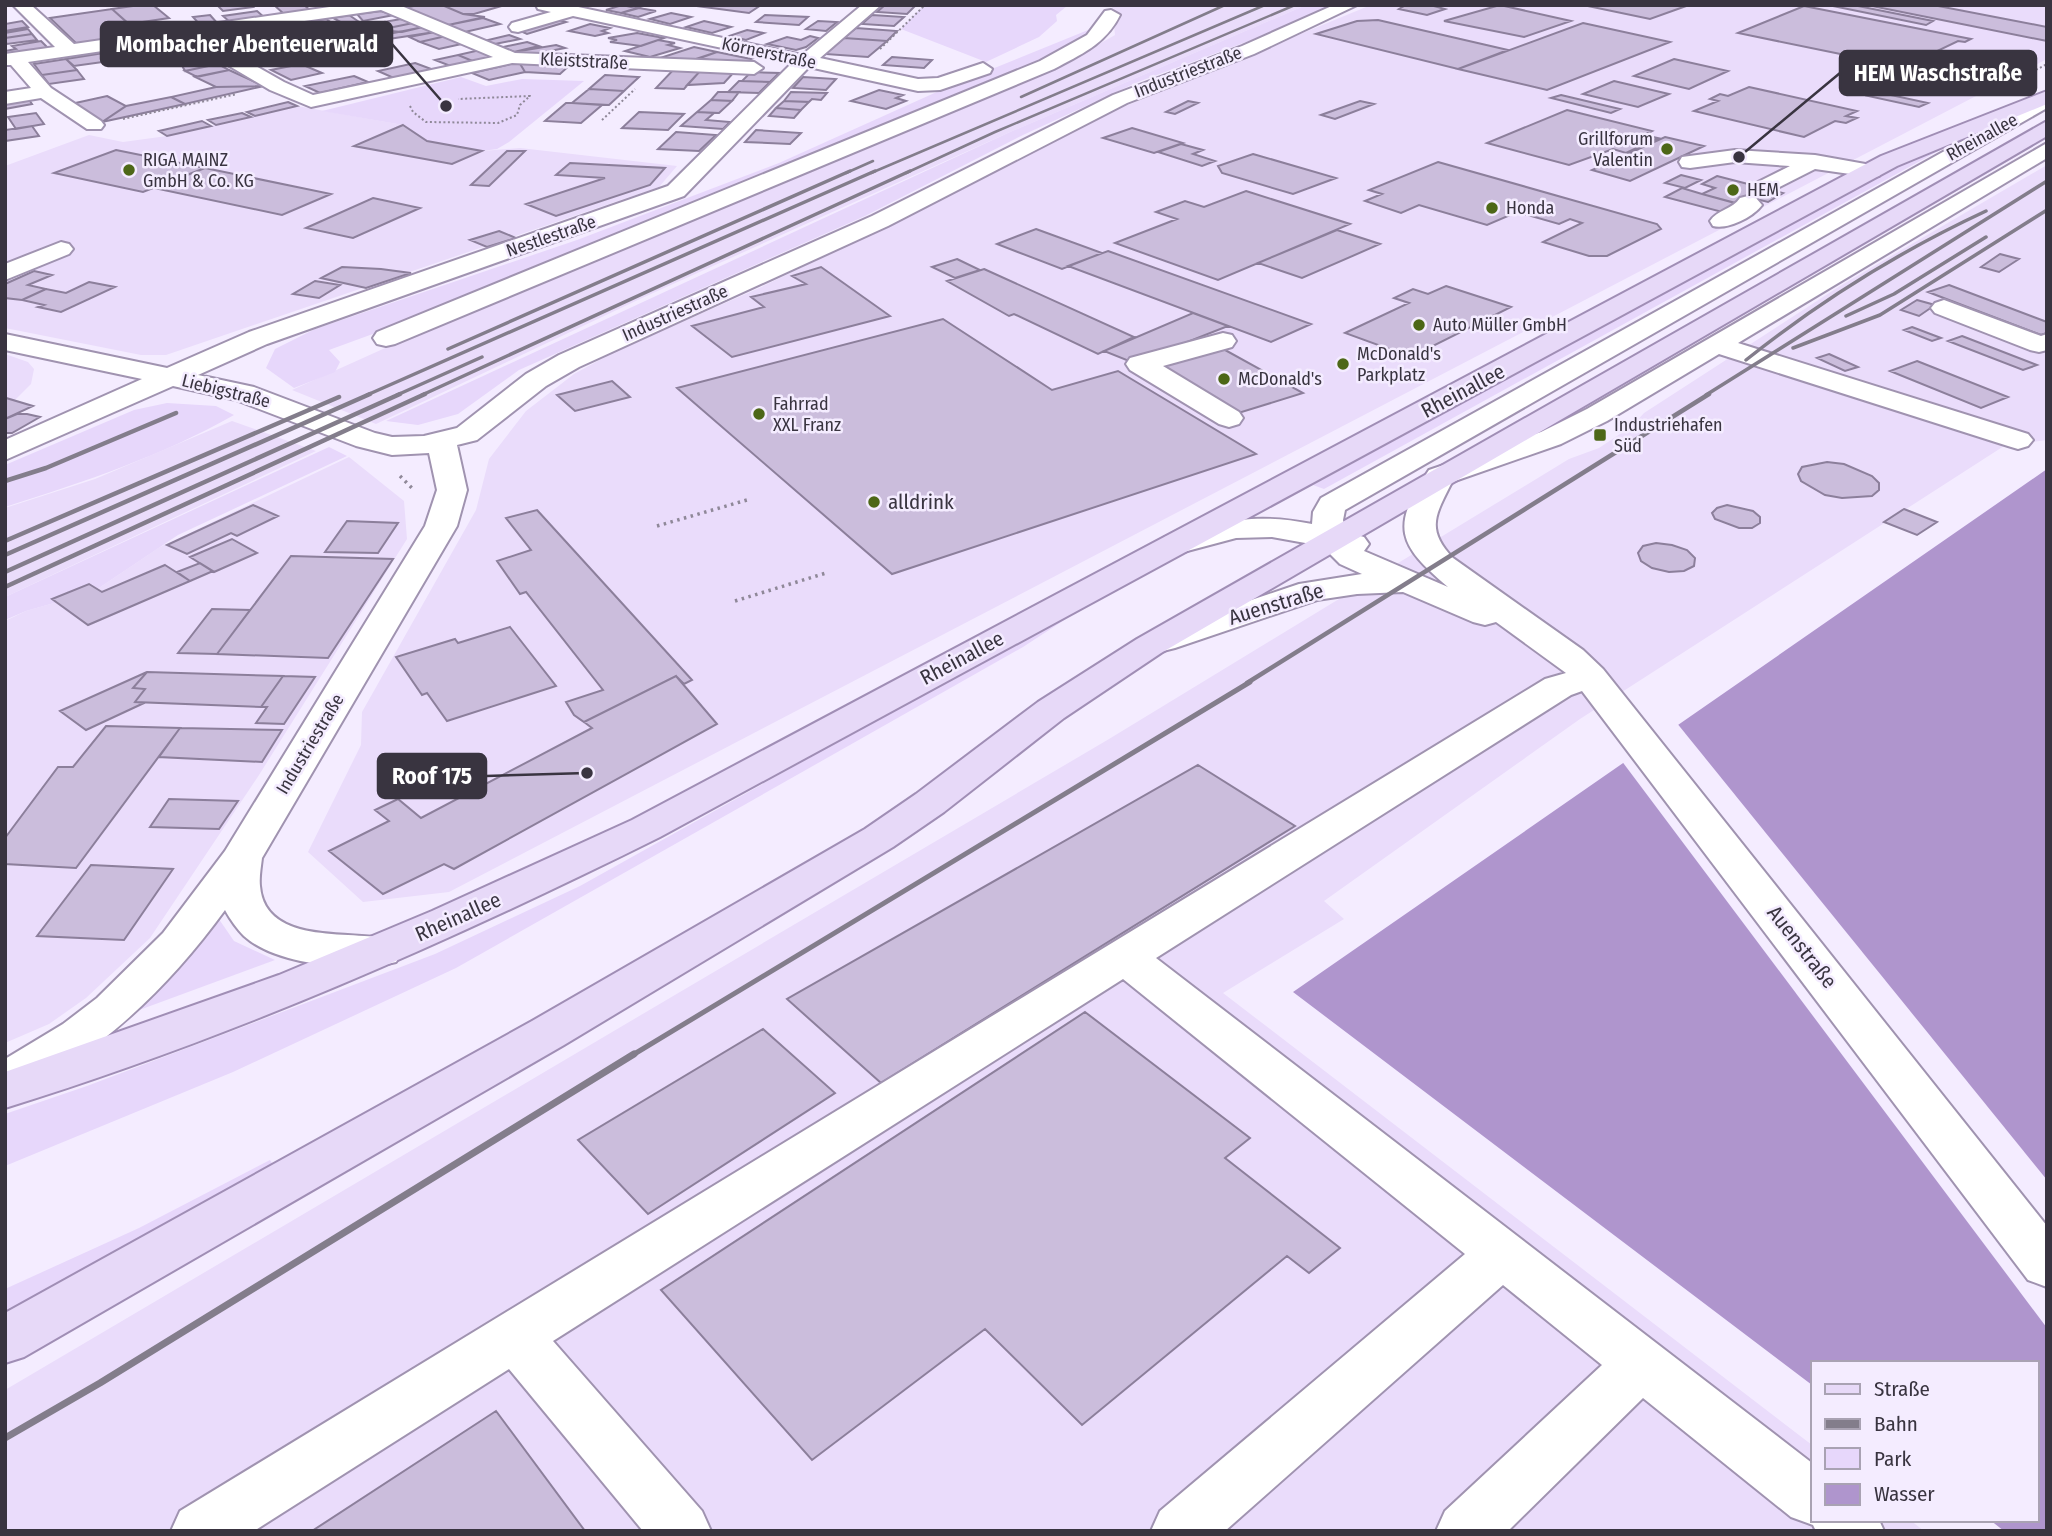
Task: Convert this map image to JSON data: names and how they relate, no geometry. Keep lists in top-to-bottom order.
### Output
{
  "streets": {
    "main road": ["Rheinallee"],
    "street": [
      "Körnerstraße",
      "Kleiststraße",
      "Industriestraße",
      "Nestlestraße",
      "Liebigstraße",
      "Auenstraße"
    ]
  },
  "crossings": [
    ["Körnerstraße", "Kleiststraße"],
    ["Körnerstraße", "Nestlestraße"],
    ["Kleiststraße", "Nestlestraße"],
    ["Industriestraße", "Rheinallee"],
    ["Industriestraße", "Liebigstraße"],
    ["Rheinallee", "Auenstraße"],
    ["Nestlestraße", "Liebigstraße"]
  ],
  "places": {
    "other": [
      "Mombacher Abenteuerwald",
      "Grillforum Valentin",
      "HEM Waschstraße",
      "RIGA MAINZ GmbH & Co. KG",
      "HEM",
      "Honda",
      "Auto Müller GmbH",
      "McDonald's Parkplatz",
      "McDonald's",
      "Fahrrad XXL Franz",
      "alldrink",
      "Roof 175"
    ],
    "transit": ["Industriehafen Süd"]
  },
  "legend": [
    "Straße",
    "Bahn",
    "Park",
    "Wasser"
  ]
}
